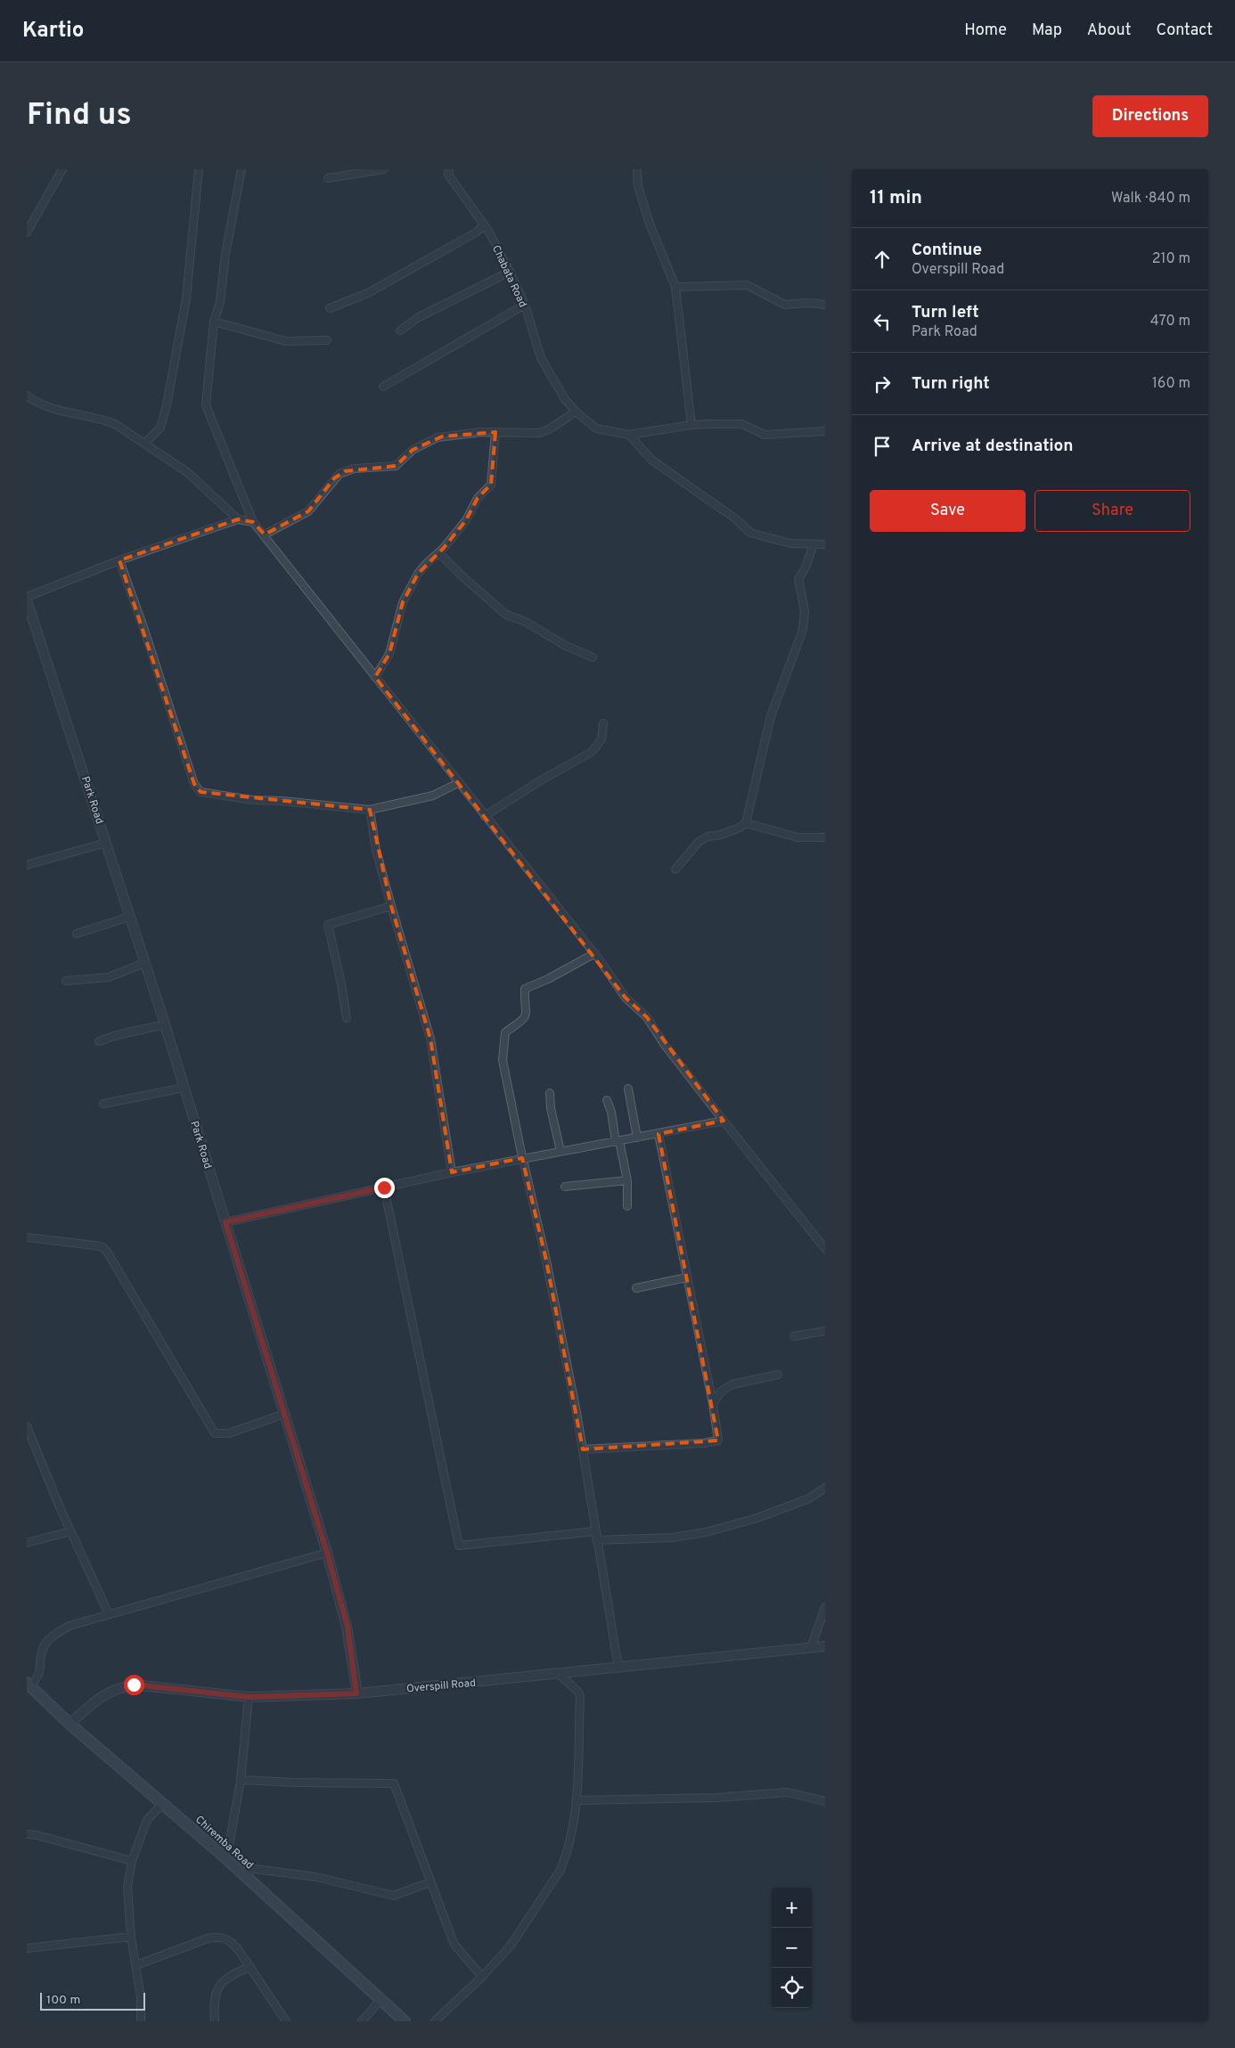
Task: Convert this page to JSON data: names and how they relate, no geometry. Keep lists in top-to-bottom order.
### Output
{
  "streets": {
    "main road": ["Chiremba Road"],
    "street": ["Chabata Road", "Park Road", "Overspill Road"]
  },
  "crossings": [
    ["Park Road", "Overspill Road"],
    ["Overspill Road", "Chiremba Road"]
  ],
  "scale_bar": "100 m",
  "page": {
    "header": "Kartio",
    "nav": [
      "Home",
      "Map",
      "About",
      "Contact"
    ],
    "buttons": [
      "Directions",
      ["Save", "Share"]
    ],
    "title": "Find us",
    "heading": ["11 min", "Walk · 840 m"],
    "list": [
      ["Continue", "Overspill Road", "210 m"],
      ["Turn left", "Park Road", "470 m"],
      ["Turn right", "160 m"],
      "Arrive at destination"
    ],
    "map_buttons": ["+", "−"],
    "scale": "100 m"
  }
}
